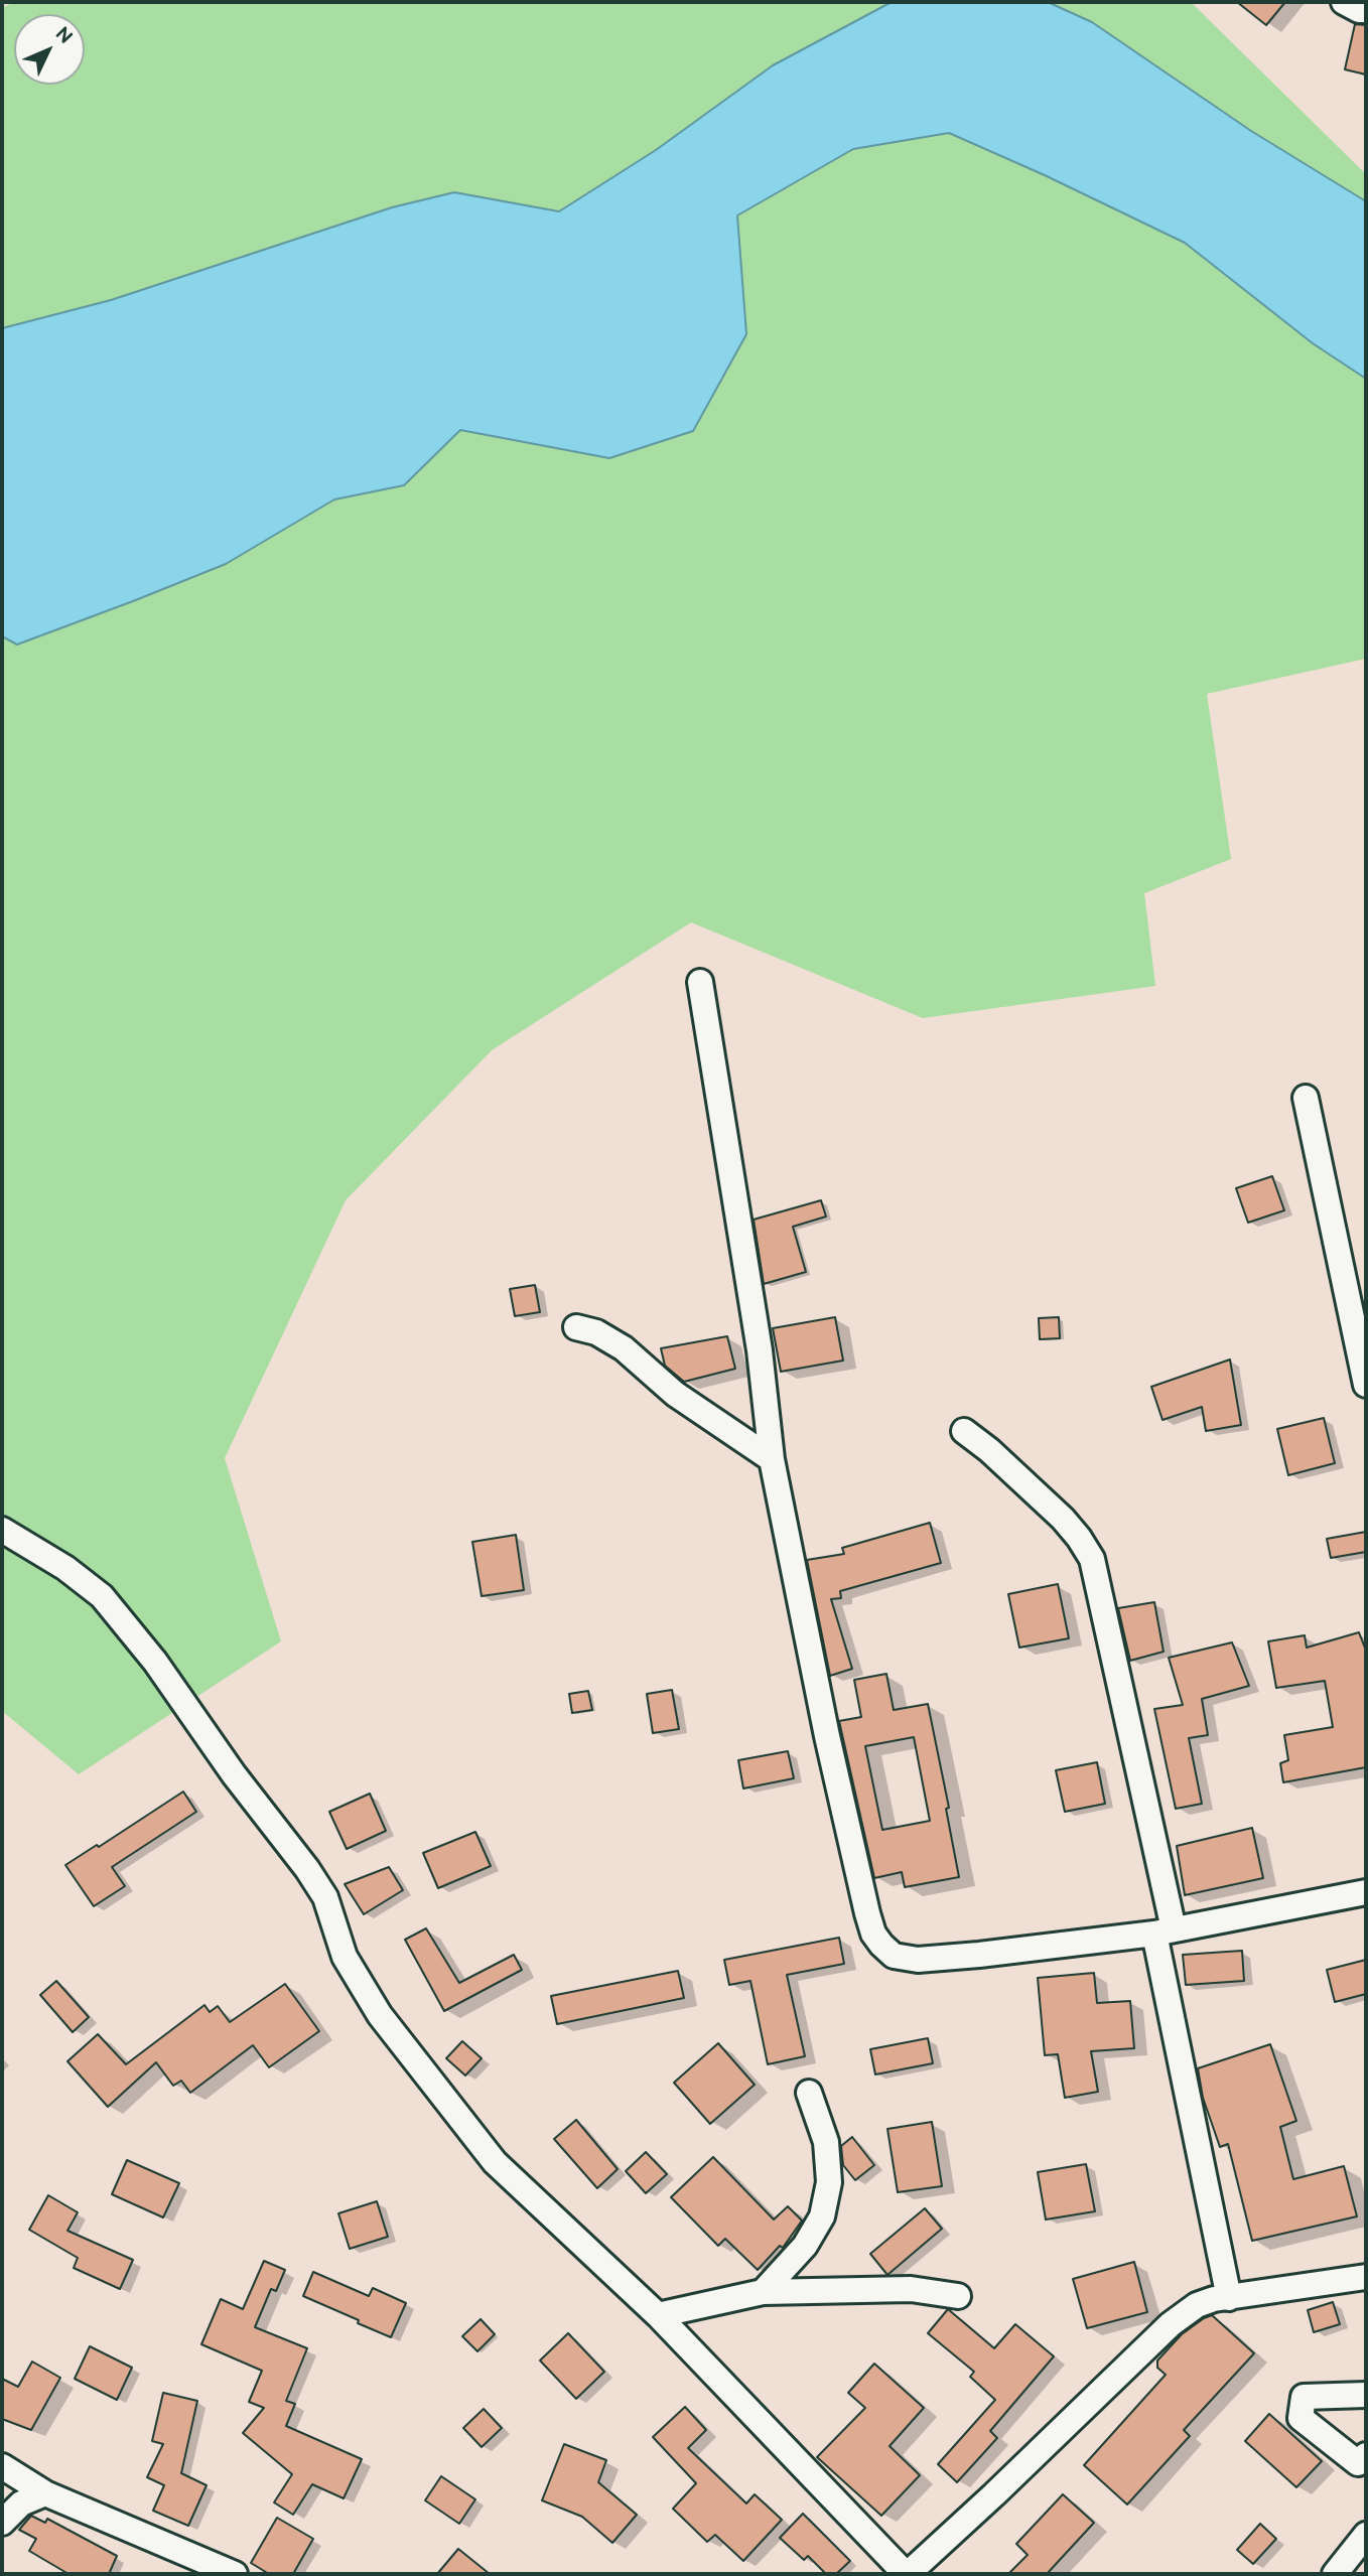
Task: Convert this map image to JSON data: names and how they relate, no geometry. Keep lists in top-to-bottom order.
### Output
{
  "north": "top right"
}
